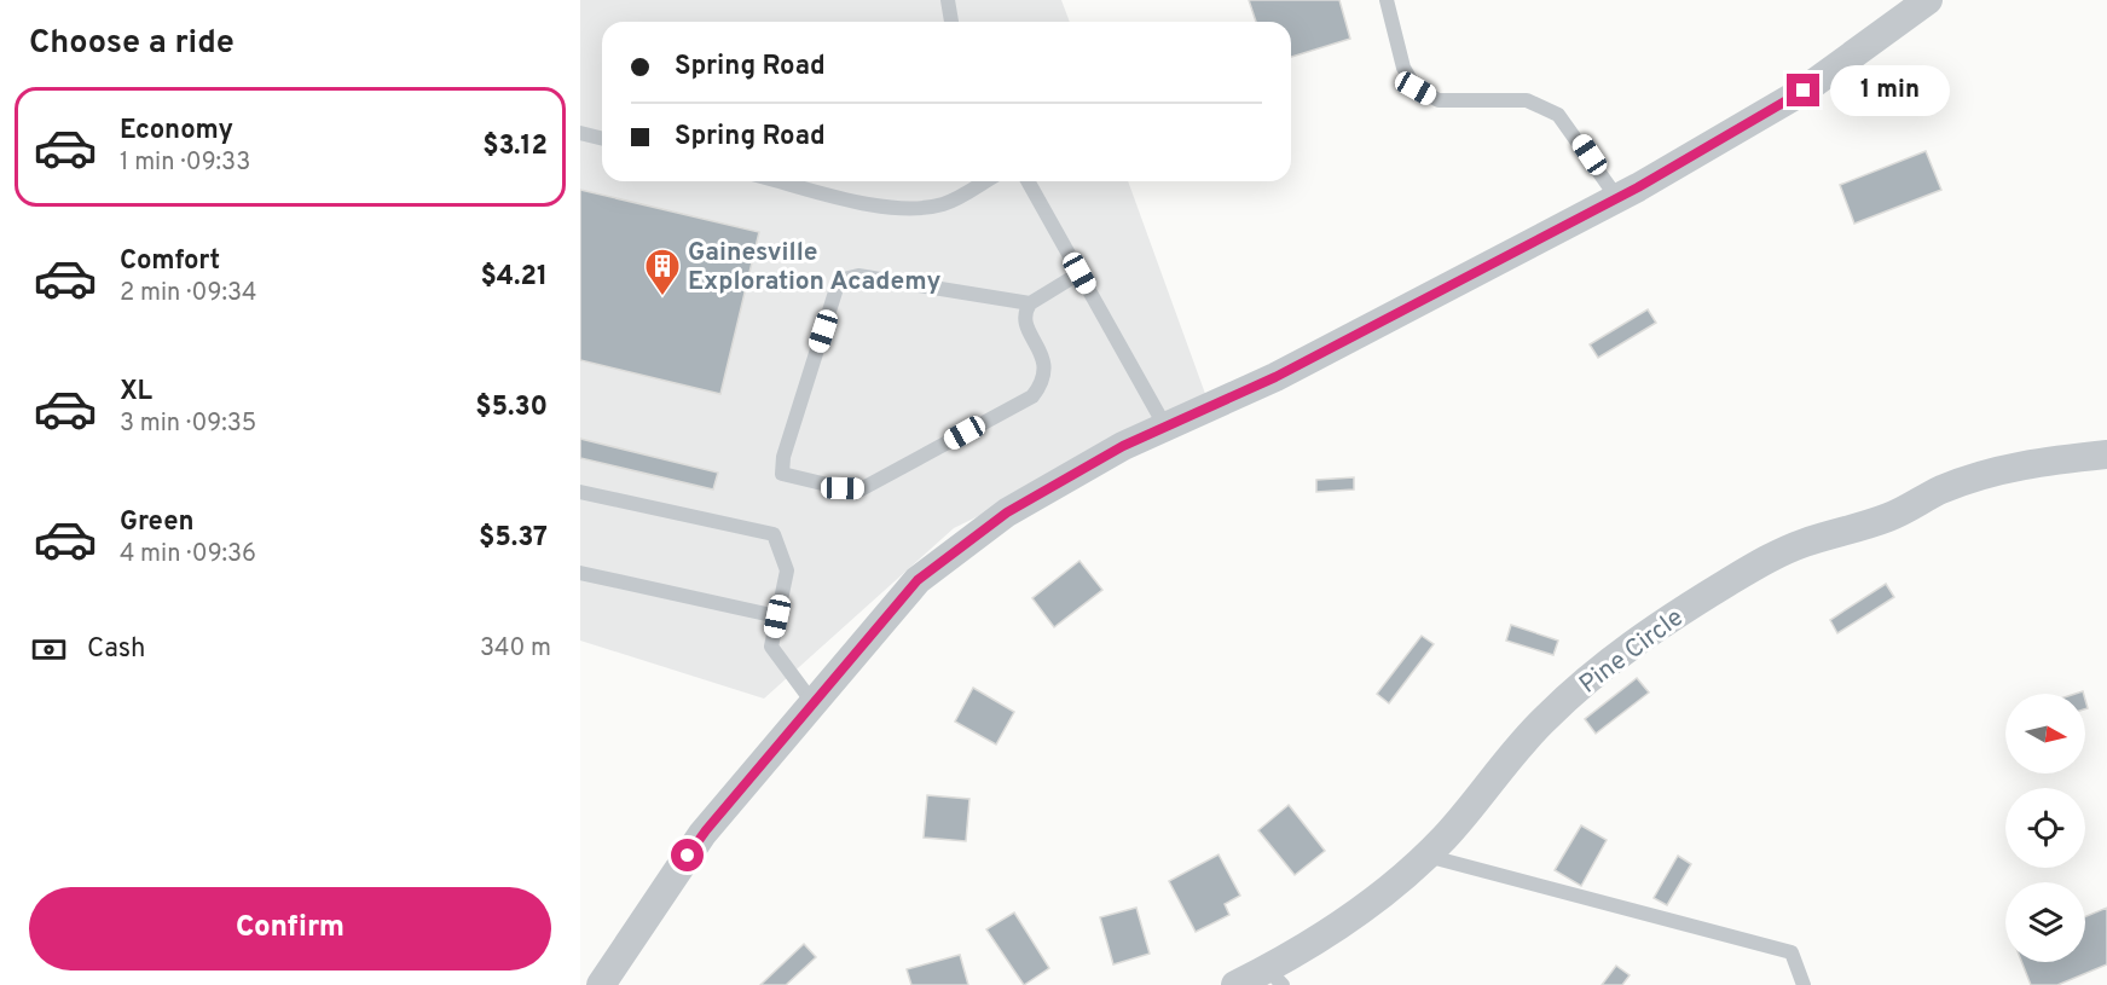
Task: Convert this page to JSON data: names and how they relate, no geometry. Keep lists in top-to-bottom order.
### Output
{
  "streets": {
    "street": ["Pine Circle"]
  },
  "places": {
    "building": ["Gainesville Exploration Academy"]
  },
  "north": "right",
  "page": {
    "heading": "Choose a ride",
    "banner": ["Spring Road", "Spring Road"],
    "bubble": "1 min",
    "list": [
      {
        "name": "Economy",
        "note": "1 min · 09:33",
        "value": "$3.12"
      },
      {
        "name": "Comfort",
        "note": "2 min · 09:34",
        "value": "$4.21"
      },
      {
        "name": "XL",
        "note": "3 min · 09:35",
        "value": "$5.30"
      },
      {
        "name": "Green",
        "note": "4 min · 09:36",
        "value": "$5.37"
      }
    ],
    "pay": ["Cash", "340 m"],
    "buttons": "Confirm"
  }
}
